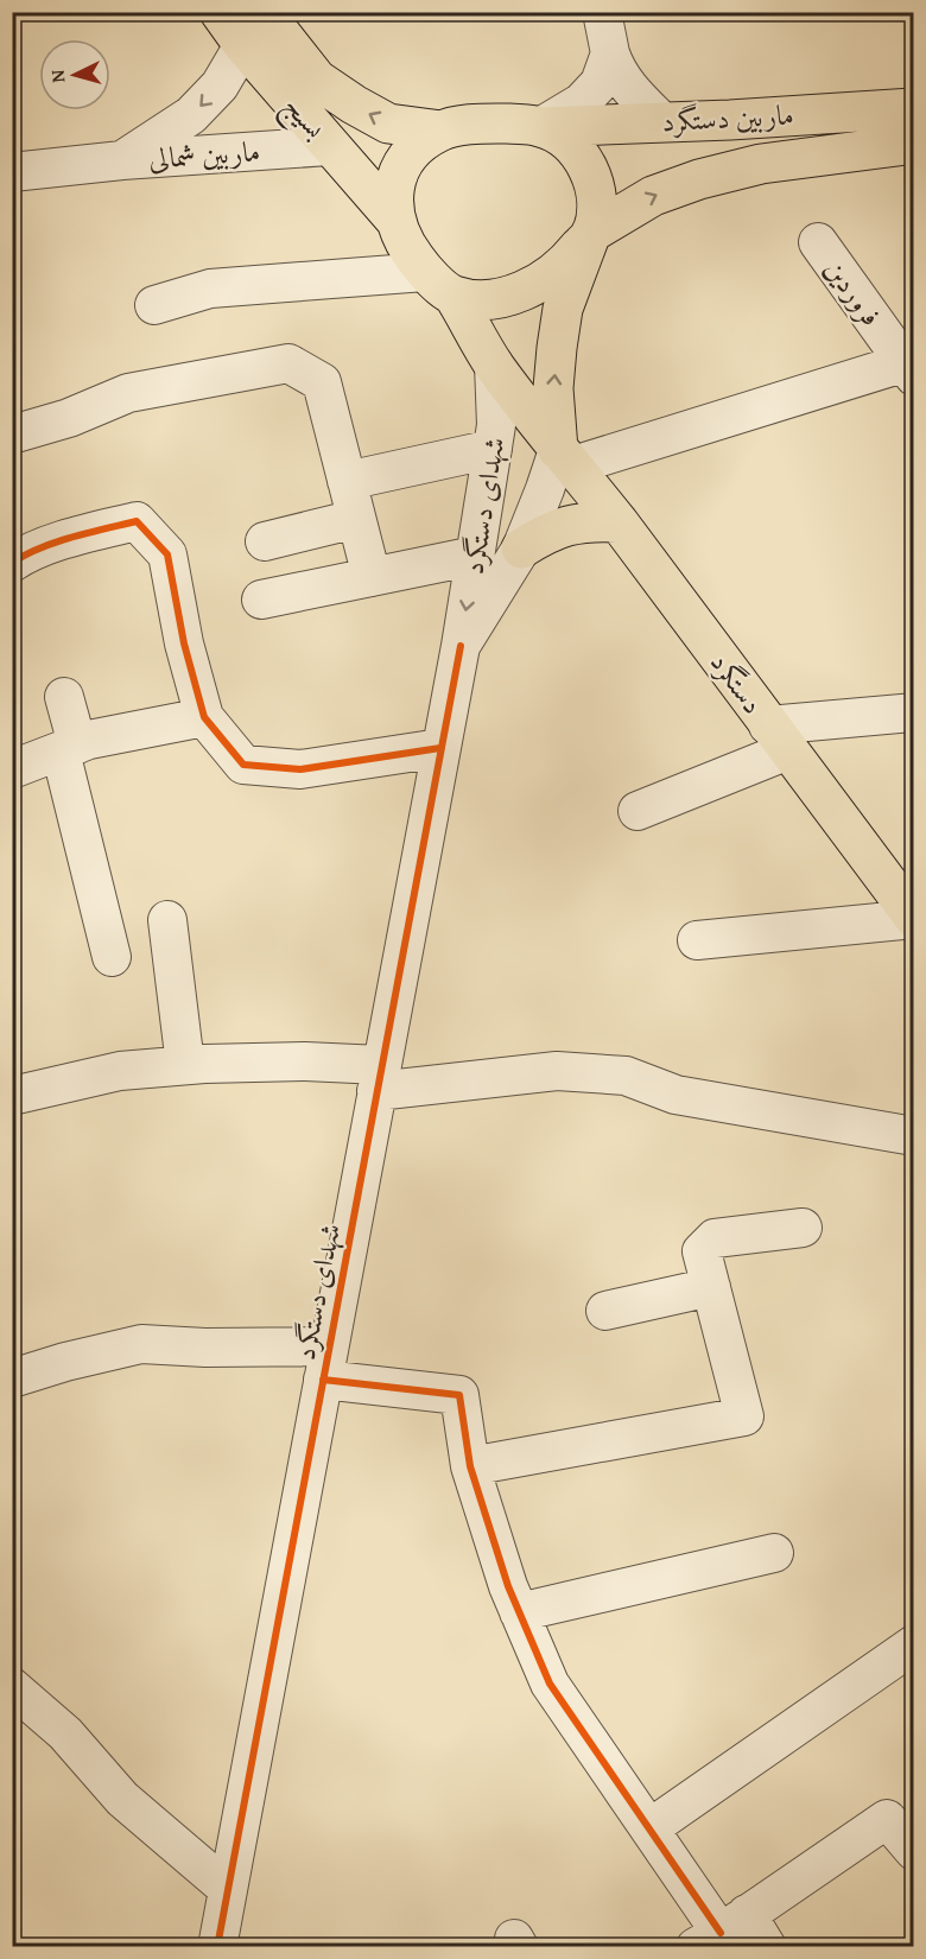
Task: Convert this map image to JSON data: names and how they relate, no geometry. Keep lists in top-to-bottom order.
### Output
{
  "streets": {
    "main road": ["بسیج", "ماربین دستگرد", "دستگرد"],
    "street": ["ماربین شمالی", "فروردین", "شهدای دستگرد"]
  },
  "crossings": [
    ["بسیج", "ماربین دستگرد"],
    ["بسیج", "ماربین شمالی"],
    ["بسیج", "دستگرد"],
    ["ماربین دستگرد", "دستگرد"],
    ["شهدای دستگرد", "دستگرد"]
  ],
  "north": "left"
}
